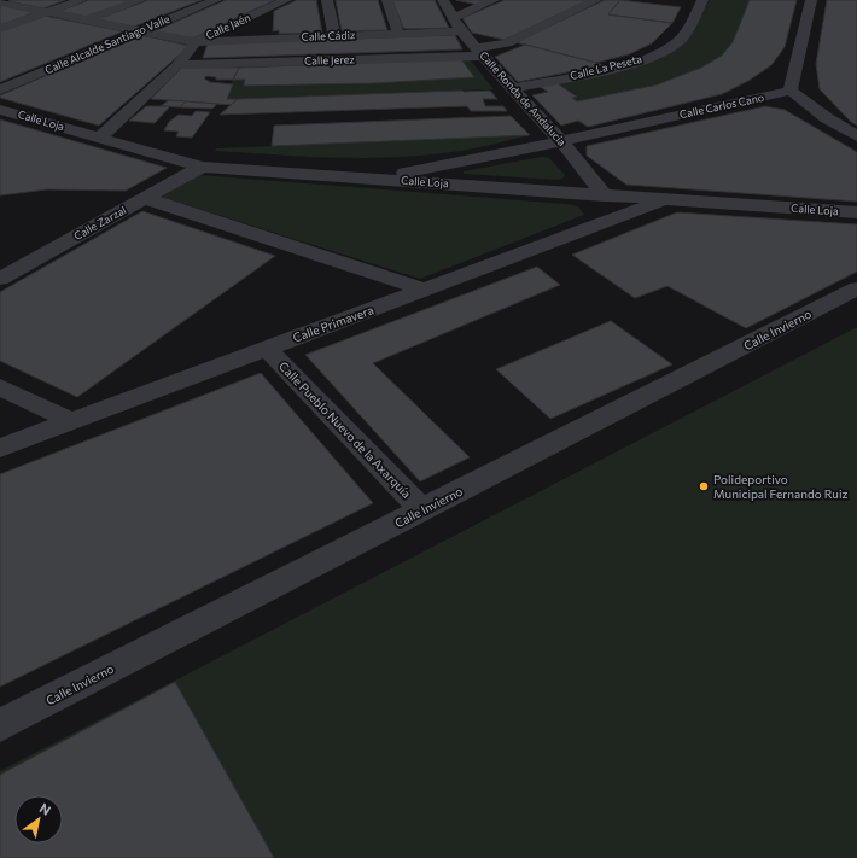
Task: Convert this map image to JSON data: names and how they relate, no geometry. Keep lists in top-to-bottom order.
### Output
{
  "streets": {
    "street": [
      "Calle Jaén",
      "Calle Cádiz",
      "Calle Alcalde Santiago Valle",
      "Calle Jerez",
      "Calle La Peseta",
      "Calle Ronda de Andalucia",
      "Calle Carlos Cano",
      "Calle Loja",
      "Calle Zarzal",
      "Calle Primavera",
      "Calle Invierno",
      "Calle Pueblo Nuevo de la Axarquía"
    ]
  },
  "crossings": [
    ["Calle Jaén", "Calle Cádiz"],
    ["Calle Cádiz", "Calle Alcalde Santiago Valle"],
    ["Calle Cádiz", "Calle Ronda de Andalucia"],
    ["Calle Jerez", "Calle Ronda de Andalucia"],
    ["Calle La Peseta", "Calle Ronda de Andalucia"],
    ["Calle Ronda de Andalucia", "Calle Carlos Cano"],
    ["Calle Ronda de Andalucia", "Calle Loja"],
    ["Calle Carlos Cano", "Calle Loja"],
    ["Calle Loja", "Calle Zarzal"],
    ["Calle Loja", "Calle Primavera"],
    ["Calle Primavera", "Calle Pueblo Nuevo de la Axarquía"],
    ["Calle Invierno", "Calle Pueblo Nuevo de la Axarquía"]
  ],
  "places": ["Polideportivo Municipal Fernando Ruiz"],
  "north": "top right"
}
